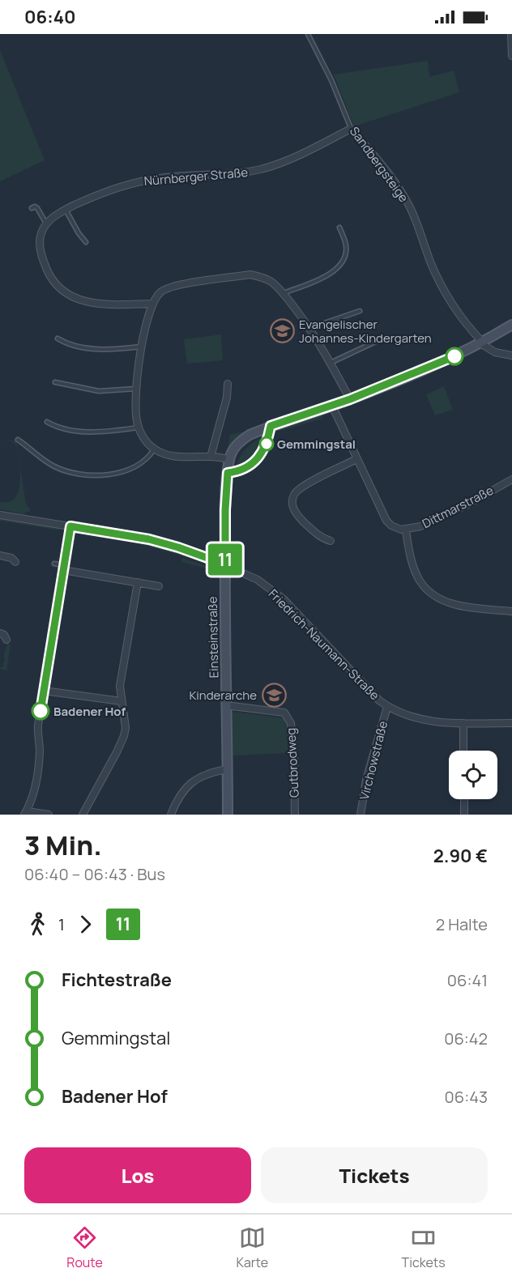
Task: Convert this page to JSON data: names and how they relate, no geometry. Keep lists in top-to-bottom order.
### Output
{
  "streets": {
    "street": [
      "Sandbergsteige",
      "Nürnberger Straße",
      "Dittmarstraße",
      "Einsteinstraße",
      "Friedrich-Naumann-Straße",
      "Virchowstraße",
      "Gutbrodweg"
    ]
  },
  "crossings": [
    ["Sandbergsteige", "Nürnberger Straße"],
    ["Einsteinstraße", "Friedrich-Naumann-Straße"],
    ["Einsteinstraße", "Gutbrodweg"],
    ["Friedrich-Naumann-Straße", "Virchowstraße"]
  ],
  "places": {
    "school or university": ["Evangelischer Johannes-Kindergarten", "Kinderarche"],
    "other": ["Gemmingstal", "Badener Hof"]
  },
  "lines": ["bus line 11"],
  "page": {
    "status": "06:40",
    "on_map": "11",
    "heading": ["3 Min.", "06:40 – 06:43 · Bus", "2.90 €"],
    "legs": ["1", "11", "2 Halte"],
    "list": [
      {
        "name": "Fichtestraße",
        "value": "06:41"
      },
      {
        "name": "Gemmingstal",
        "value": "06:42"
      },
      {
        "name": "Badener Hof",
        "value": "06:43"
      }
    ],
    "buttons": ["Los", "Tickets"],
    "tabs": ["Route", "Karte", "Tickets"]
  }
}
